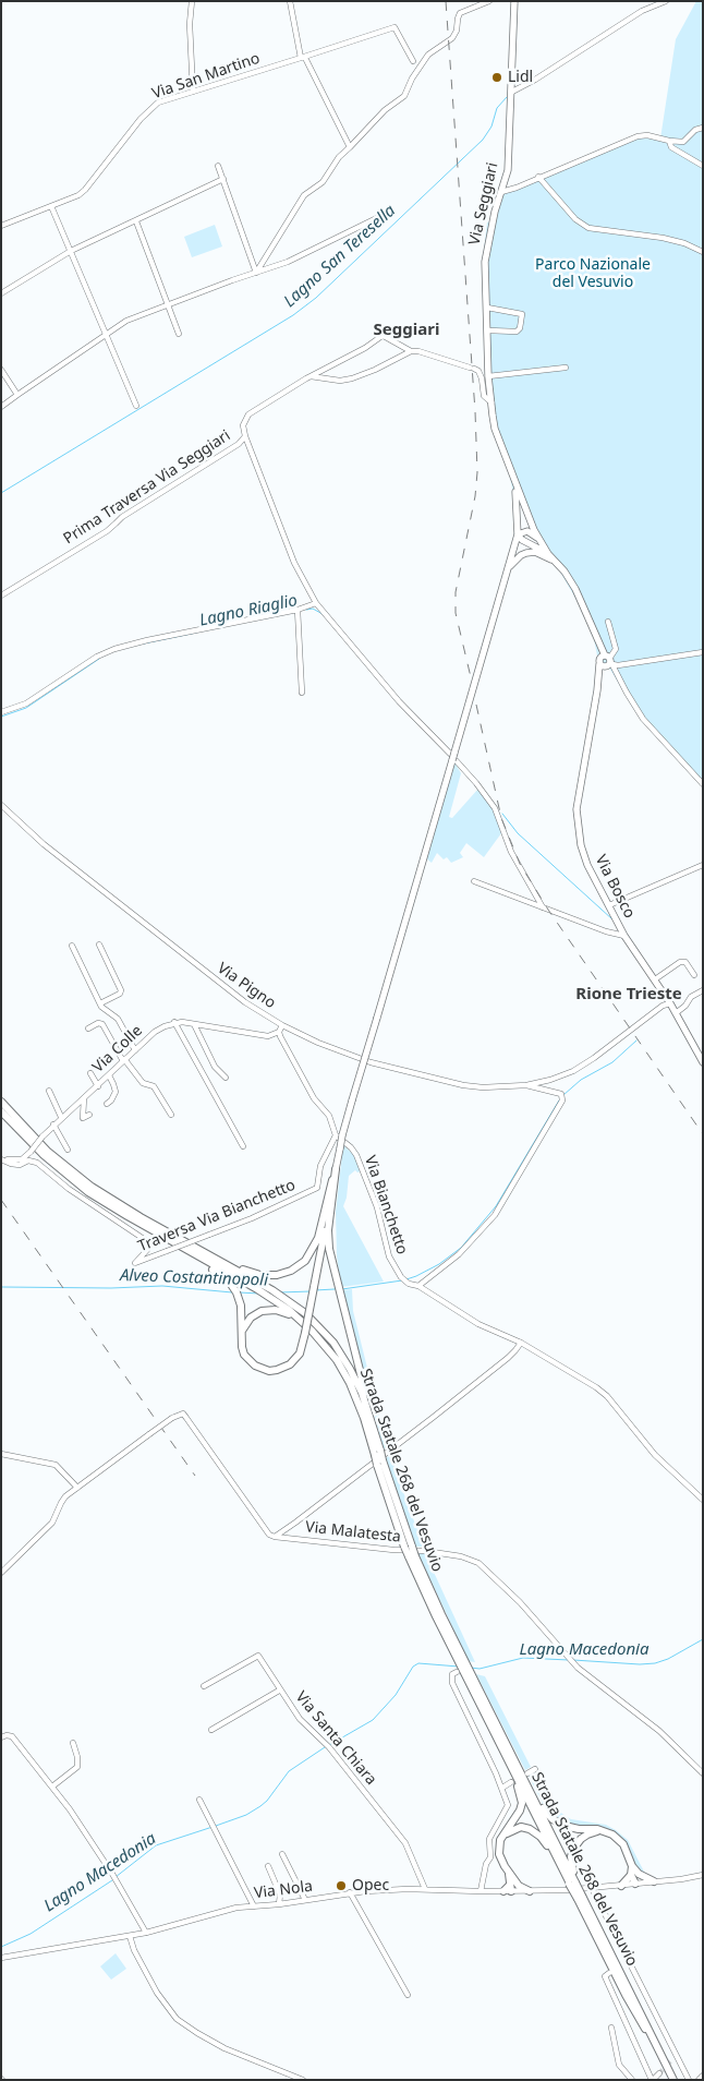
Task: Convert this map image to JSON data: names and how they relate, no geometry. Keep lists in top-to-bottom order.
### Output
{
  "streets": {
    "highway": ["Strada Statale 268 del Vesuvio"],
    "main road": ["Via Seggiari", "Via Bosco"],
    "street": [
      "Via San Martino",
      "Prima Traversa Via Seggiari",
      "Via Pigno",
      "Via Colle",
      "Via Bianchetto",
      "Traversa Via Bianchetto",
      "Via Malatesta",
      "Via Santa Chiara",
      "Via Nola"
    ]
  },
  "crossings": [
    ["Via Seggiari", "Via Bosco"],
    ["Via Bosco", "Via Pigno"],
    ["Via Pigno", "Via Bianchetto"],
    ["Via Colle", "Traversa Via Bianchetto"],
    ["Via Bianchetto", "Traversa Via Bianchetto"],
    ["Via Bianchetto", "Via Malatesta"],
    ["Via Santa Chiara", "Via Nola"]
  ],
  "districts": ["Seggiari", "Rione Trieste"],
  "water": [
    "Lagno San Teresella",
    "Lagno Riaglio",
    "Alveo Costantinopoli",
    "Lagno Macedonia"
  ],
  "parks": ["Parco Nazionale del Vesuvio"],
  "places": ["Lidl", "Opec"]
}
